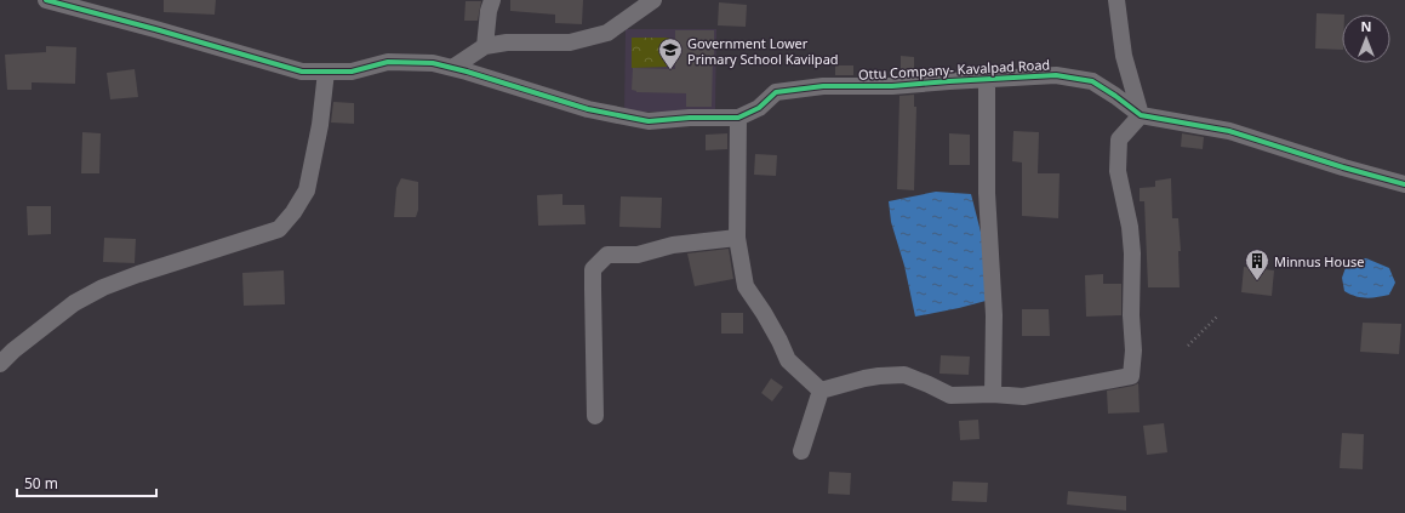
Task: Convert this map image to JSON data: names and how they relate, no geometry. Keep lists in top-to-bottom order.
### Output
{
  "streets": {
    "street": ["Ottu Company- Kavalpad Road"]
  },
  "places": {
    "school or university": ["Government Lower Primary School Kavilpad"],
    "building": ["Minnus House"]
  },
  "scale_bar": "50 m",
  "north": "top"
}
